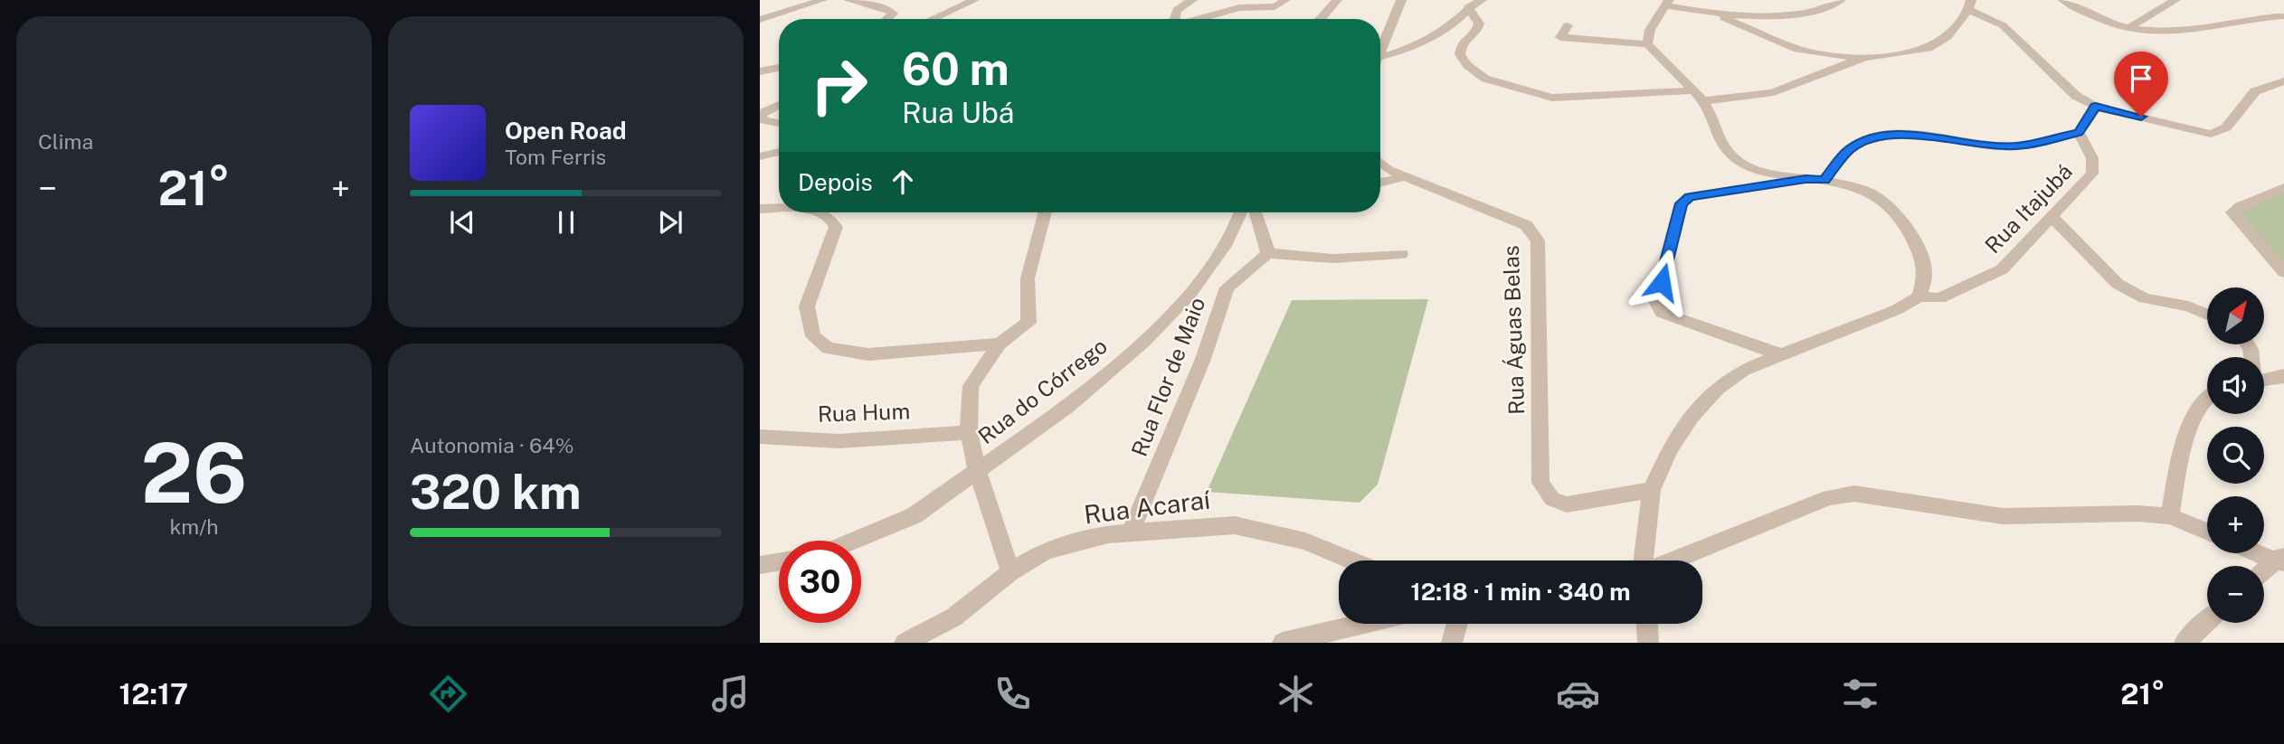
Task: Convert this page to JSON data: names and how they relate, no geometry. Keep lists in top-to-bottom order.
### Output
{
  "streets": {
    "street": [
      "Rua Itajubá",
      "Rua Águas Belas",
      "Rua Flor de Maio",
      "Rua do Córrego",
      "Rua Hum",
      "Rua Acaraí"
    ]
  },
  "crossings": [
    ["Rua Flor de Maio", "Rua Acaraí"]
  ],
  "north": "top right",
  "page": {
    "tile": [
      "Clima",
      ["26", "km/h"],
      ["Autonomia · 64%", "320 km"]
    ],
    "turn": ["60 m", "Rua Ubá"],
    "song": ["Open Road", "Tom Ferris"],
    "then": "Depois",
    "heat": ["−", "21°", "+"],
    "map_buttons": ["+", "−"],
    "limit": "30",
    "trip": "12:18 · 1 min · 340 m",
    "tabs": ["12:17", "21°"]
  }
}
